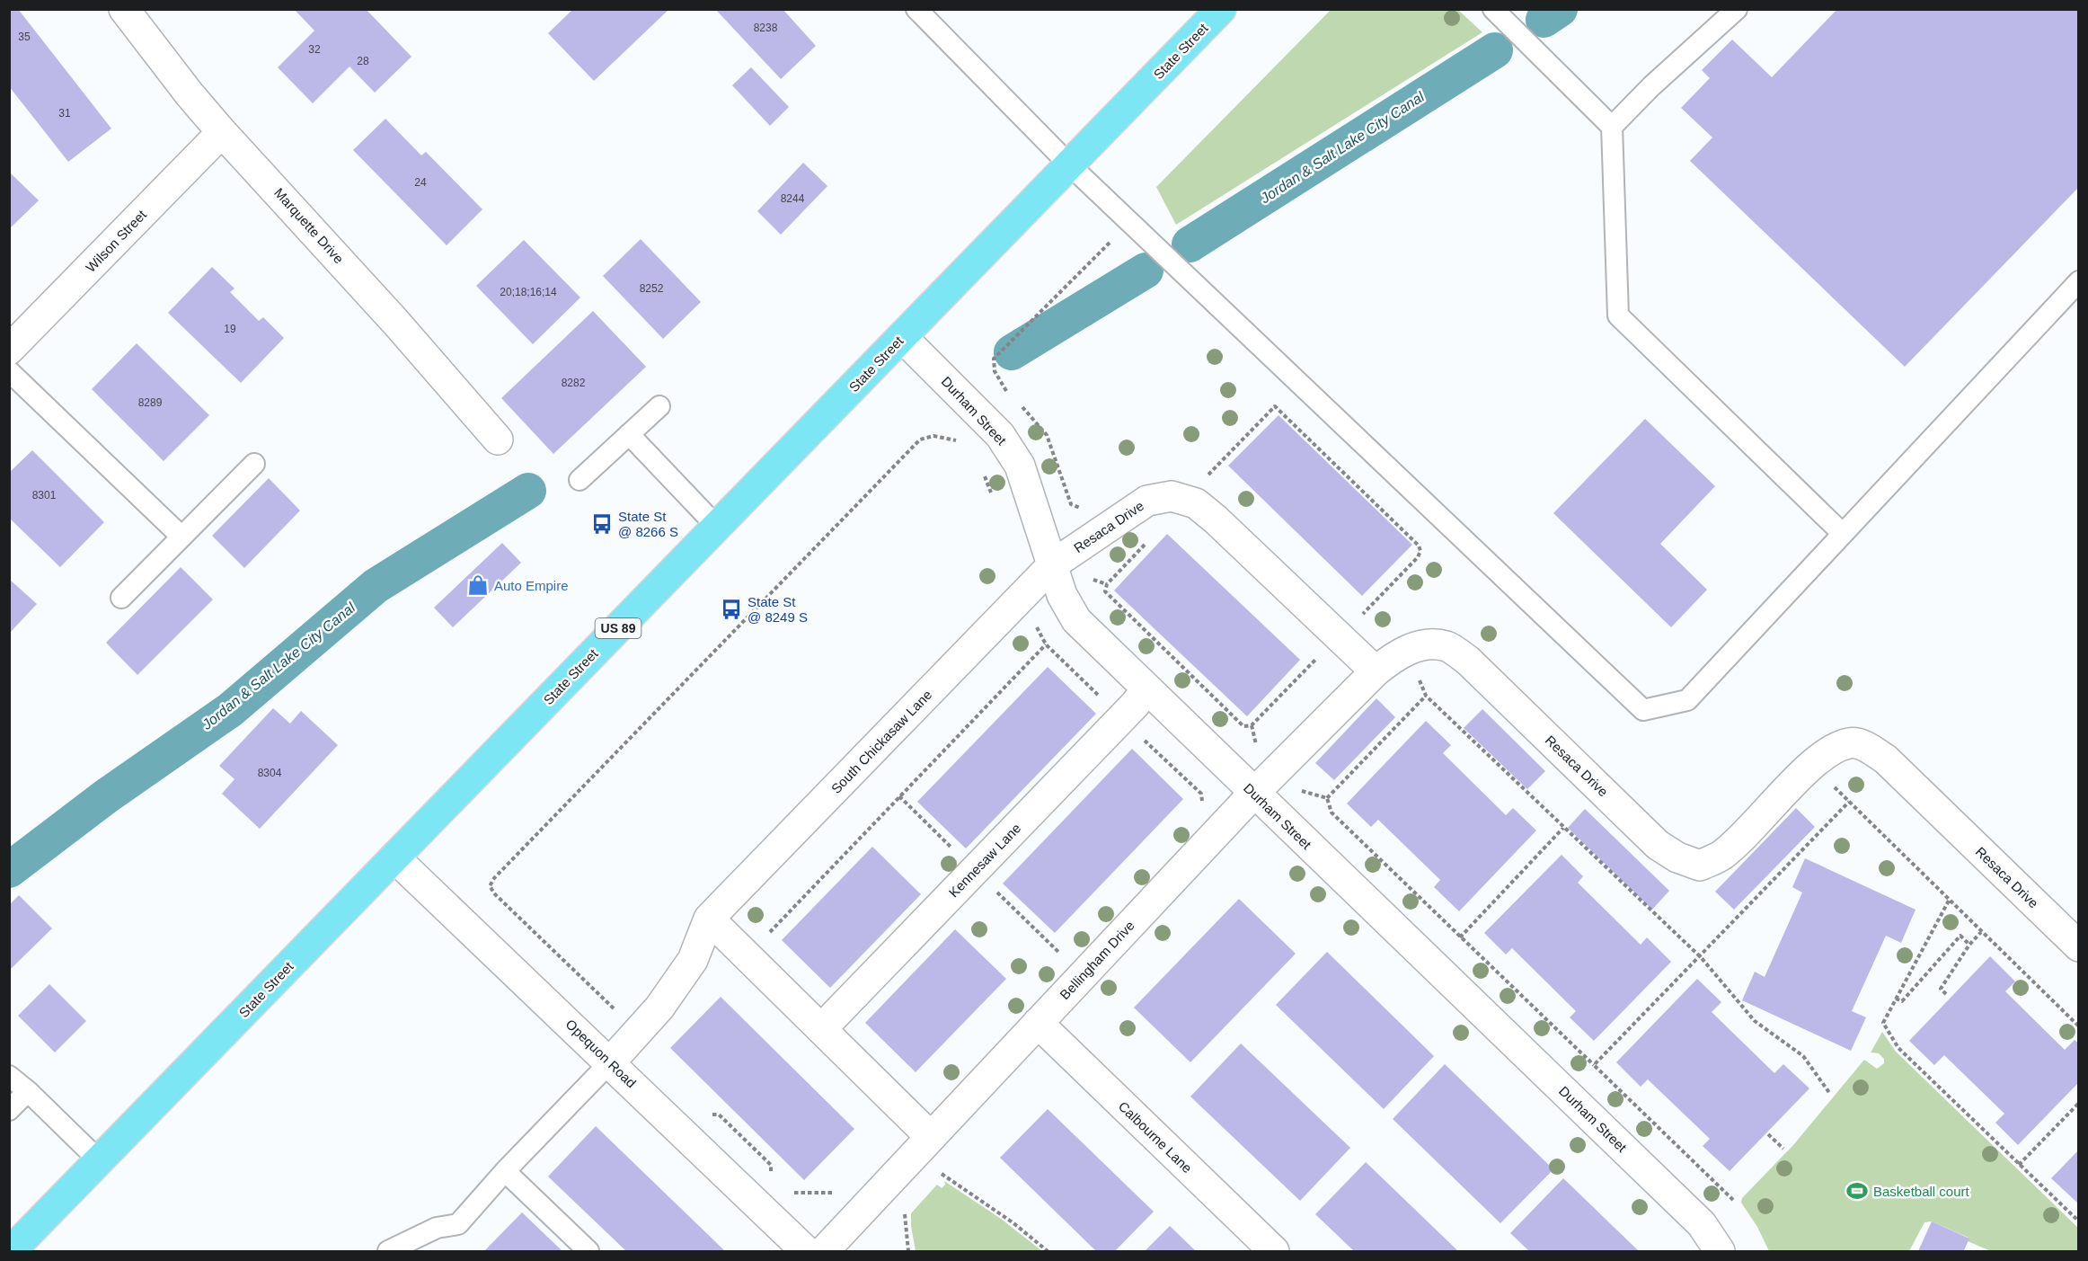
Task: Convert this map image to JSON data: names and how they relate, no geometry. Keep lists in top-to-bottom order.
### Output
{
  "streets": {
    "main road": ["State Street", "US 89"],
    "street": [
      "Marquette Drive",
      "Wilson Street",
      "Durham Street",
      "Resaca Drive",
      "South Chickasaw Lane",
      "Kennesaw Lane",
      "Bellingham Drive",
      "Opequon Road",
      "Calbourne Lane"
    ]
  },
  "crossings": [
    ["State Street", "Durham Street"],
    ["State Street", "Opequon Road"],
    ["Marquette Drive", "Wilson Street"],
    ["Durham Street", "Resaca Drive"],
    ["Durham Street", "South Chickasaw Lane"],
    ["Durham Street", "Kennesaw Lane"],
    ["Durham Street", "Bellingham Drive"],
    ["Resaca Drive", "South Chickasaw Lane"],
    ["Resaca Drive", "Bellingham Drive"],
    ["Bellingham Drive", "Calbourne Lane"]
  ],
  "water": ["Jordan & Salt Lake City Canal"],
  "places": {
    "bus stop": ["State St @ 8266 S", "State St @ 8249 S"],
    "shop": ["Auto Empire"],
    "sports": ["Basketball court"]
  },
  "house_numbers": [
    "8238",
    "35",
    "32",
    "28",
    "31",
    "24",
    "8244",
    "8252",
    "20;18;16;14",
    "19",
    "8282",
    "8289",
    "8301",
    "8304"
  ]
}
